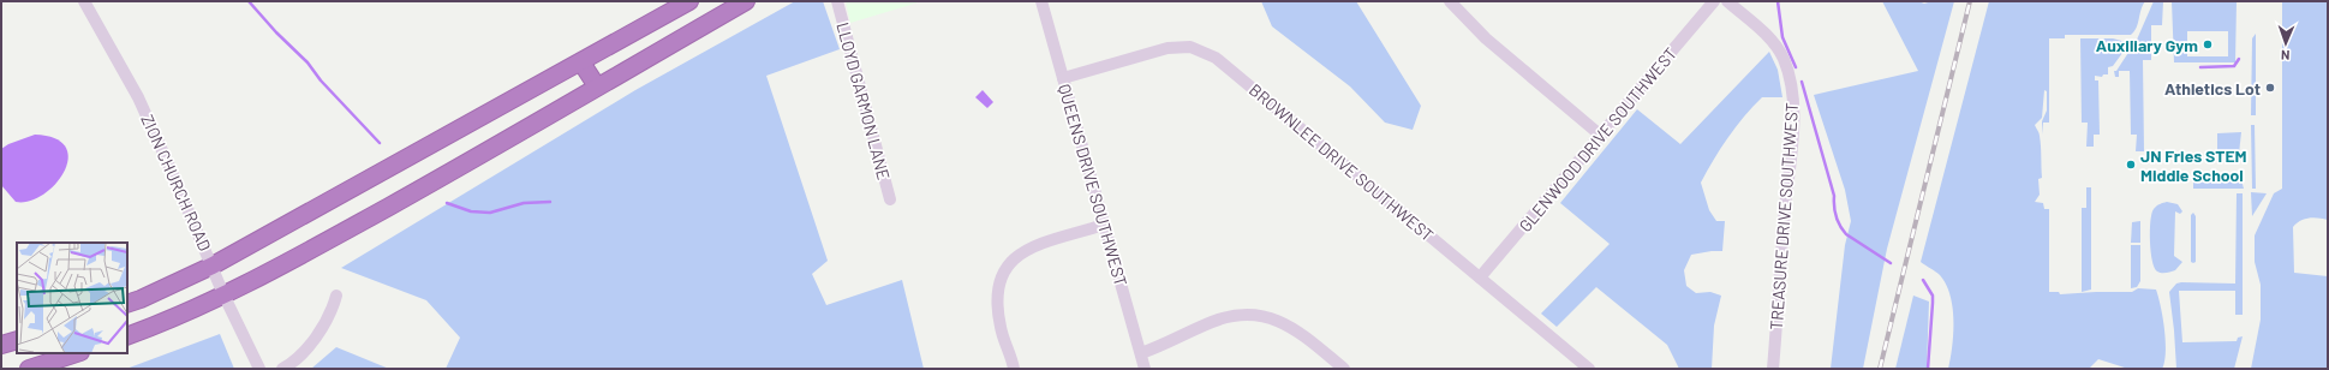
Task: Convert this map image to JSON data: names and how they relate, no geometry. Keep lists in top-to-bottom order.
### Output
{
  "streets": {
    "street": [
      "LLOYD GARMON LANE",
      "GLENWOOD DRIVE SOUTHWEST",
      "BROWNLEE DRIVE SOUTHWEST",
      "ZION CHURCH ROAD",
      "QUEENS DRIVE SOUTHWEST",
      "TREASURE DRIVE SOUTHWEST"
    ]
  },
  "crossings": [
    ["GLENWOOD DRIVE SOUTHWEST", "BROWNLEE DRIVE SOUTHWEST"],
    ["BROWNLEE DRIVE SOUTHWEST", "QUEENS DRIVE SOUTHWEST"]
  ],
  "places": ["Auxiliary Gym", "Athletics Lot", "JN Fries STEM Middle School"],
  "north": "bottom"
}
